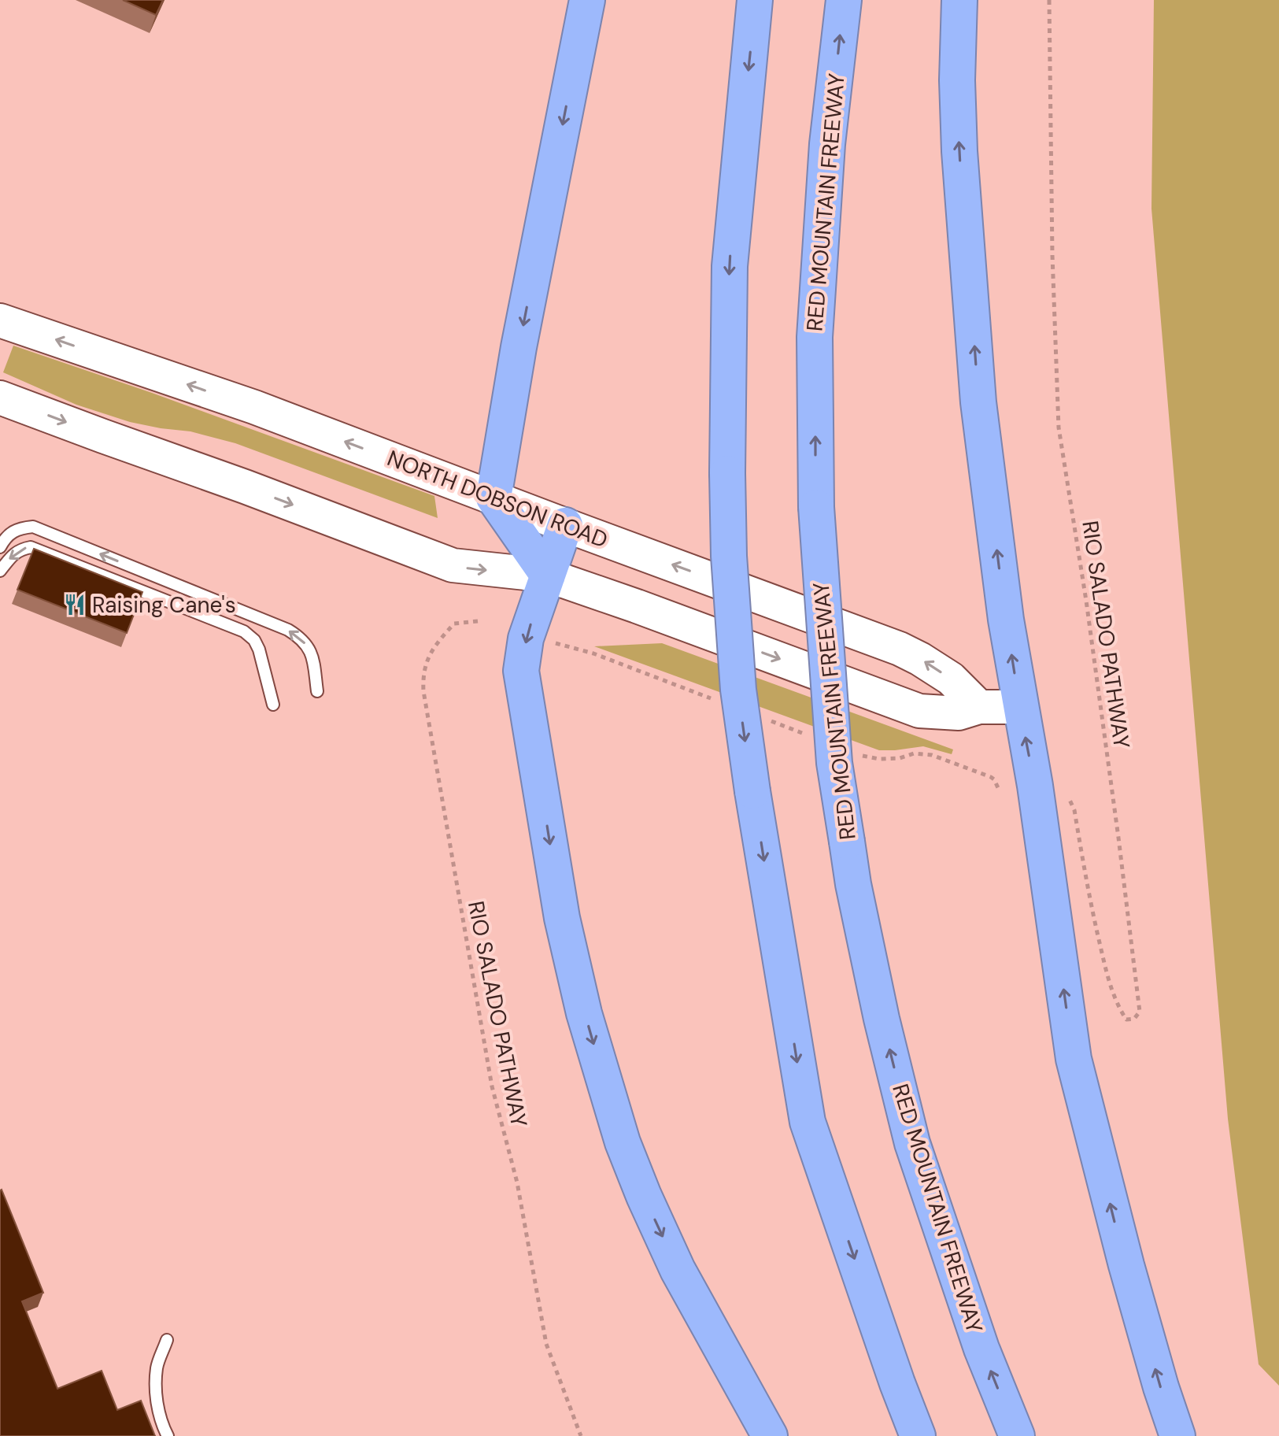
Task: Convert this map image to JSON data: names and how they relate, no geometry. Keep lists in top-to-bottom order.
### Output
{
  "streets": {
    "highway": ["RED MOUNTAIN FREEWAY"],
    "main road": ["NORTH DOBSON ROAD"],
    "path": ["RIO SALADO PATHWAY"]
  },
  "places": {
    "restaurant": ["Raising Cane's"]
  }
}
